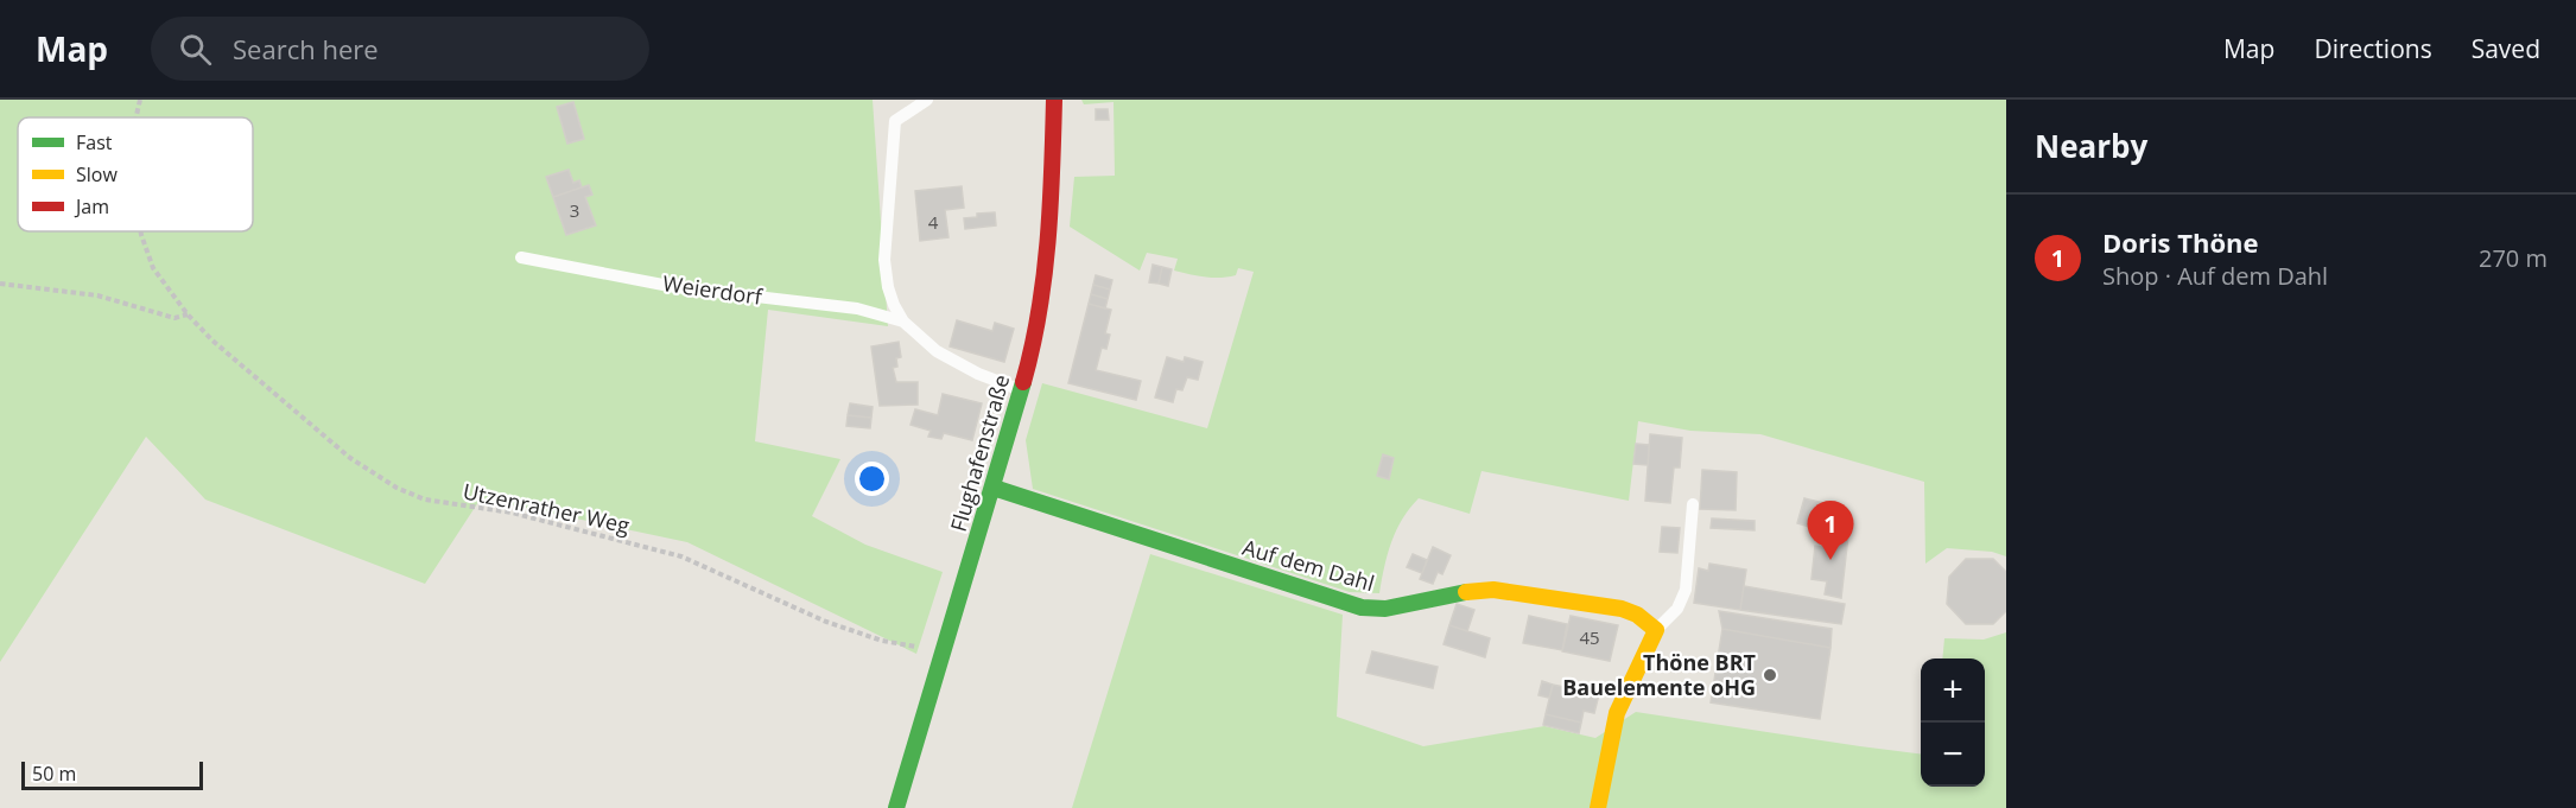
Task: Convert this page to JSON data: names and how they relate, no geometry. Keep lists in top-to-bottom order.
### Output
{
  "streets": {
    "street": ["Flughafenstraße", "Auf dem Dahl"],
    "lane": ["Weierdorf"],
    "path": ["Utzenrather Weg"]
  },
  "crossings": [
    ["Weierdorf", "Flughafenstraße"],
    ["Flughafenstraße", "Utzenrather Weg"],
    ["Flughafenstraße", "Auf dem Dahl"]
  ],
  "places": ["Thöne BRT Bauelemente oHG"],
  "house_numbers": ["3", "4", "45"],
  "legend": ["Fast", "Slow", "Jam"],
  "scale_bar": "50 m",
  "page": {
    "header": "Map",
    "search": "Search here",
    "nav": ["Map", "Directions", "Saved"],
    "heading": "Nearby",
    "list": [
      {
        "mark": "1",
        "name": "Doris Thöne",
        "note": "Shop · Auf dem Dahl",
        "value": "270 m"
      }
    ],
    "pins": "1",
    "map_buttons": ["+", "−"],
    "scale": "50 m"
  }
}
